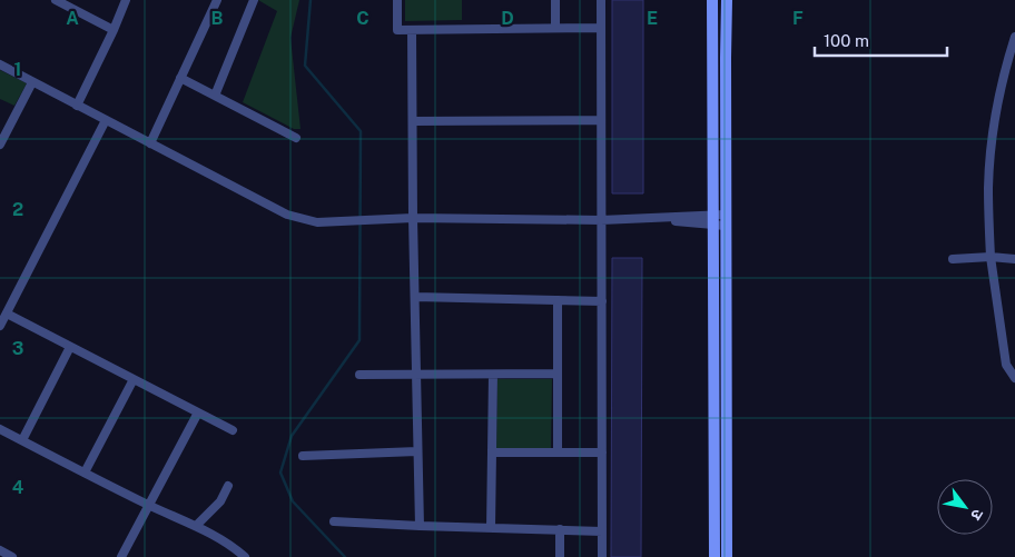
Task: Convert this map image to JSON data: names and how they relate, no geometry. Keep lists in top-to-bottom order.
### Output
{
  "scale_bar": "100 m",
  "north": "bottom right",
  "grid": {
    "columns": [
      "A",
      "B",
      "C",
      "D",
      "E",
      "F"
    ],
    "rows": [
      "1",
      "2",
      "3",
      "4"
    ]
  }
}
